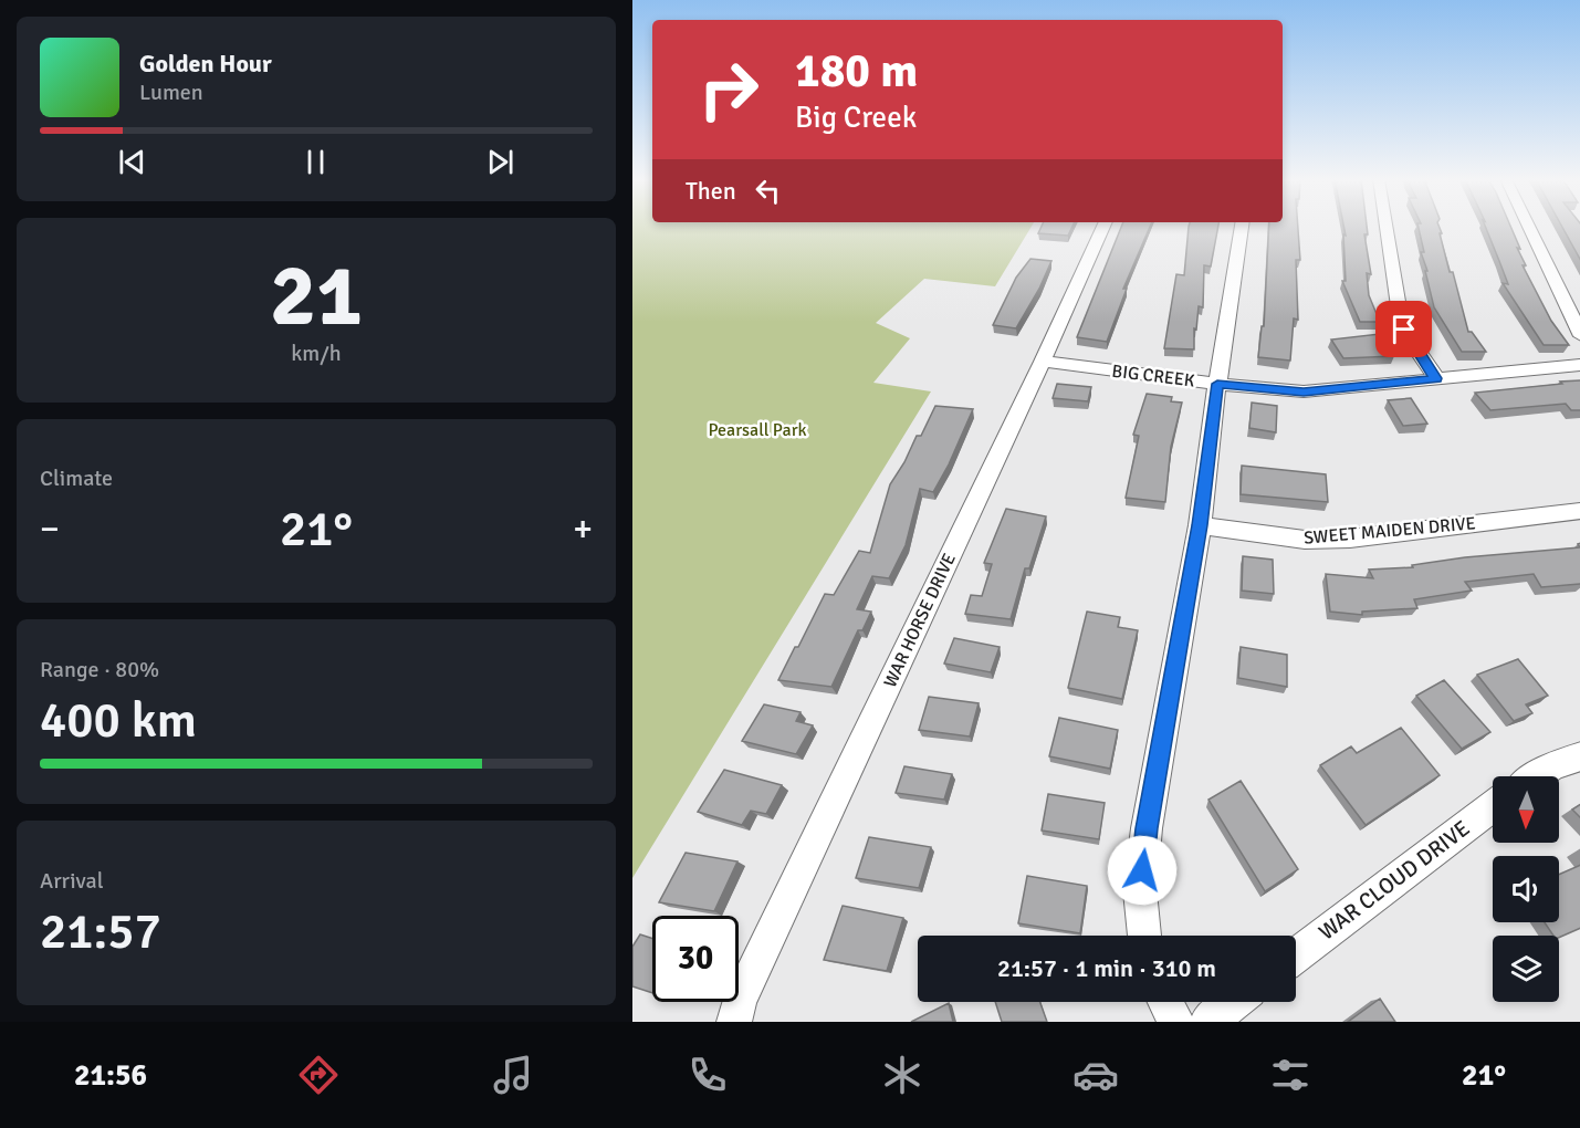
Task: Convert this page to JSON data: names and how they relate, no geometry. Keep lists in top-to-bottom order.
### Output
{
  "streets": {
    "street": [
      "BIG CREEK",
      "SWEET MAIDEN DRIVE",
      "WAR HORSE DRIVE",
      "WAR CLOUD DRIVE"
    ]
  },
  "crossings": [
    ["BIG CREEK", "WAR HORSE DRIVE"]
  ],
  "parks": ["Pearsall Park"],
  "north": "bottom",
  "page": {
    "turn": ["180 m", "Big Creek"],
    "song": ["Golden Hour", "Lumen"],
    "then": "Then",
    "tile": [
      ["21", "km/h"],
      "Climate",
      ["Range · 80%", "400 km"],
      ["Arrival", "21:57"]
    ],
    "heat": ["−", "21°", "+"],
    "limit": "30",
    "trip": "21:57 · 1 min · 310 m",
    "tabs": ["21:56", "21°"]
  }
}
